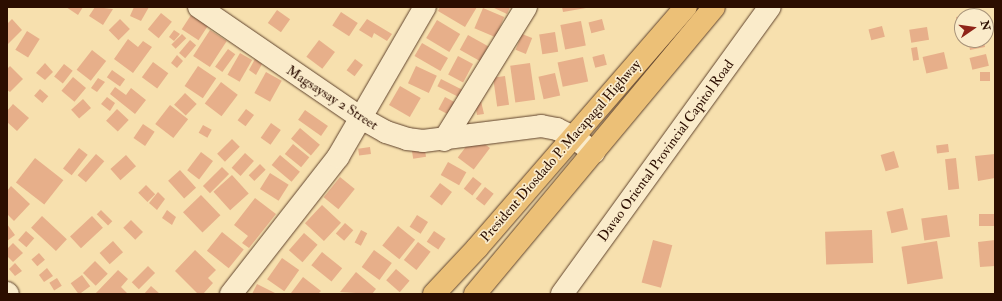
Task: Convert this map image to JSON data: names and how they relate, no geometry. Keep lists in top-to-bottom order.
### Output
{
  "streets": {
    "main road": ["President Diosdado P. Macapagal Highway"],
    "street": ["Magsaysay 2 Street", "Davao Oriental Provincial Capitol Road"]
  },
  "crossings": [
    ["Magsaysay 2 Street", "President Diosdado P. Macapagal Highway"]
  ],
  "north": "right"
}
